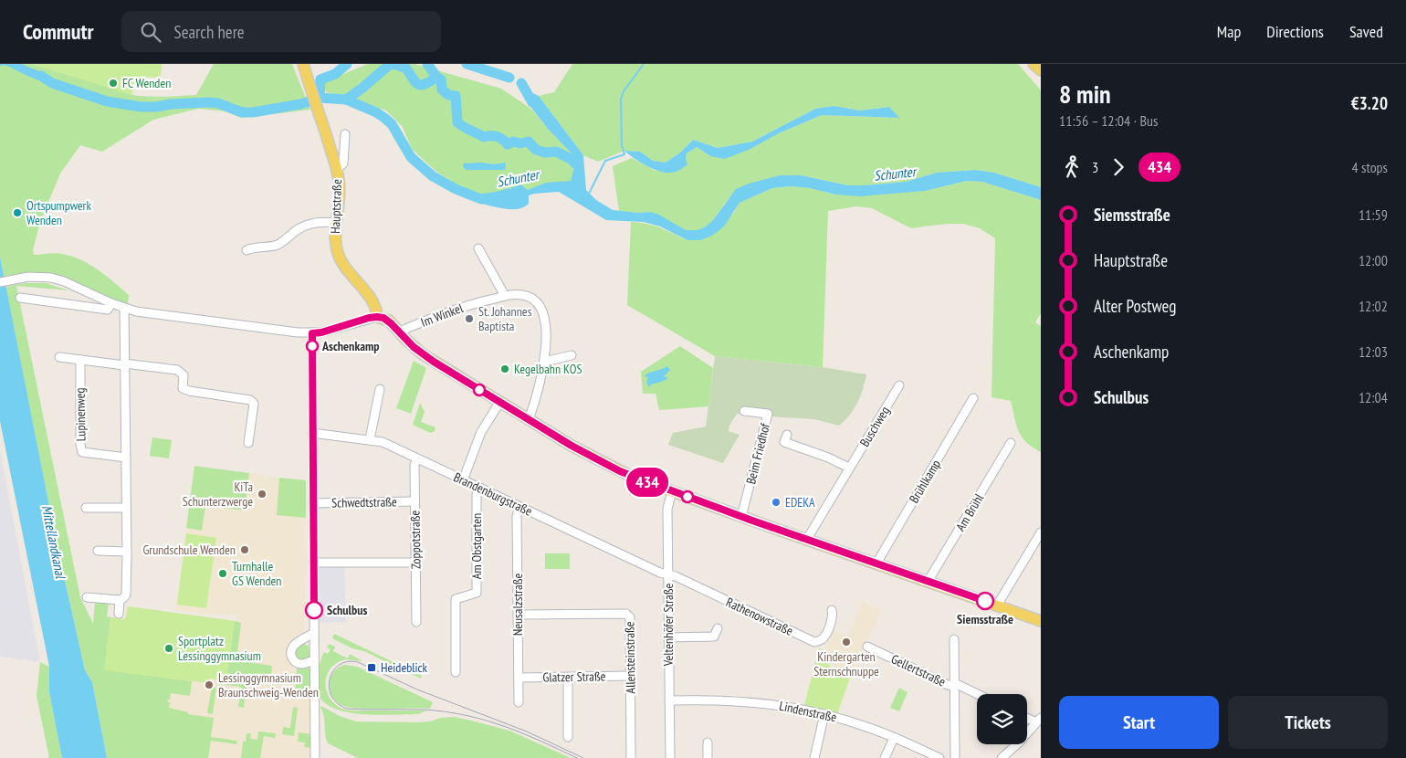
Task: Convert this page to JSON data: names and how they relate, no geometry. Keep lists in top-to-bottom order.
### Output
{
  "streets": {
    "main road": ["Hauptstraße"],
    "street": [
      "Im Winkel",
      "Lupinenweg",
      "Buschweg",
      "Beim Friedhof",
      "Brühlkamp",
      "Brandenburgstraße",
      "Schwedtstraße",
      "Am Brühl",
      "Zoppotstraße",
      "Am Obstgarten",
      "Neusalzstraße",
      "Rathenowstraße",
      "Veltenhöfer Straße",
      "Allensteinstraße",
      "Gellertstraße",
      "Glatzer Straße",
      "Lindenstraße"
    ]
  },
  "crossings": [
    ["Brandenburgstraße", "Zoppotstraße"],
    ["Brandenburgstraße", "Am Obstgarten"],
    ["Brandenburgstraße", "Neusalzstraße"],
    ["Brandenburgstraße", "Rathenowstraße"],
    ["Brandenburgstraße", "Veltenhöfer Straße"],
    ["Schwedtstraße", "Zoppotstraße"],
    ["Neusalzstraße", "Allensteinstraße"],
    ["Neusalzstraße", "Glatzer Straße"],
    ["Rathenowstraße", "Veltenhöfer Straße"],
    ["Veltenhöfer Straße", "Lindenstraße"],
    ["Allensteinstraße", "Glatzer Straße"]
  ],
  "water": ["Schunter", "Mittellandkanal"],
  "places": {
    "other": [
      "FC Wenden",
      "Ortspumpwerk Wenden",
      "St. Johannes Baptista",
      "Aschenkamp",
      "Kegelbahn KOS",
      "KiTa Schunterzwerge",
      "EDEKA",
      "Grundschule Wenden",
      "Turnhalle GS Wenden",
      "Siemsstraße",
      "Schulbus",
      "Kindergarten Sternschnuppe",
      "Sportplatz Lessinggymnasium",
      "Lessinggymnasium Braunschweig-Wenden"
    ],
    "transit": ["Heideblick"]
  },
  "lines": ["bus line 434"],
  "page": {
    "header": "Commutr",
    "search": "Search here",
    "nav": ["Map", "Directions", "Saved"],
    "on_map": "434",
    "heading": ["8 min", "11:56 – 12:04 · Bus", "€3.20"],
    "legs": ["3", "434", "4 stops"],
    "list": [
      {
        "name": "Siemsstraße",
        "value": "11:59"
      },
      {
        "name": "Hauptstraße",
        "value": "12:00"
      },
      {
        "name": "Alter Postweg",
        "value": "12:02"
      },
      {
        "name": "Aschenkamp",
        "value": "12:03"
      },
      {
        "name": "Schulbus",
        "value": "12:04"
      }
    ],
    "buttons": ["Start", "Tickets"]
  }
}
